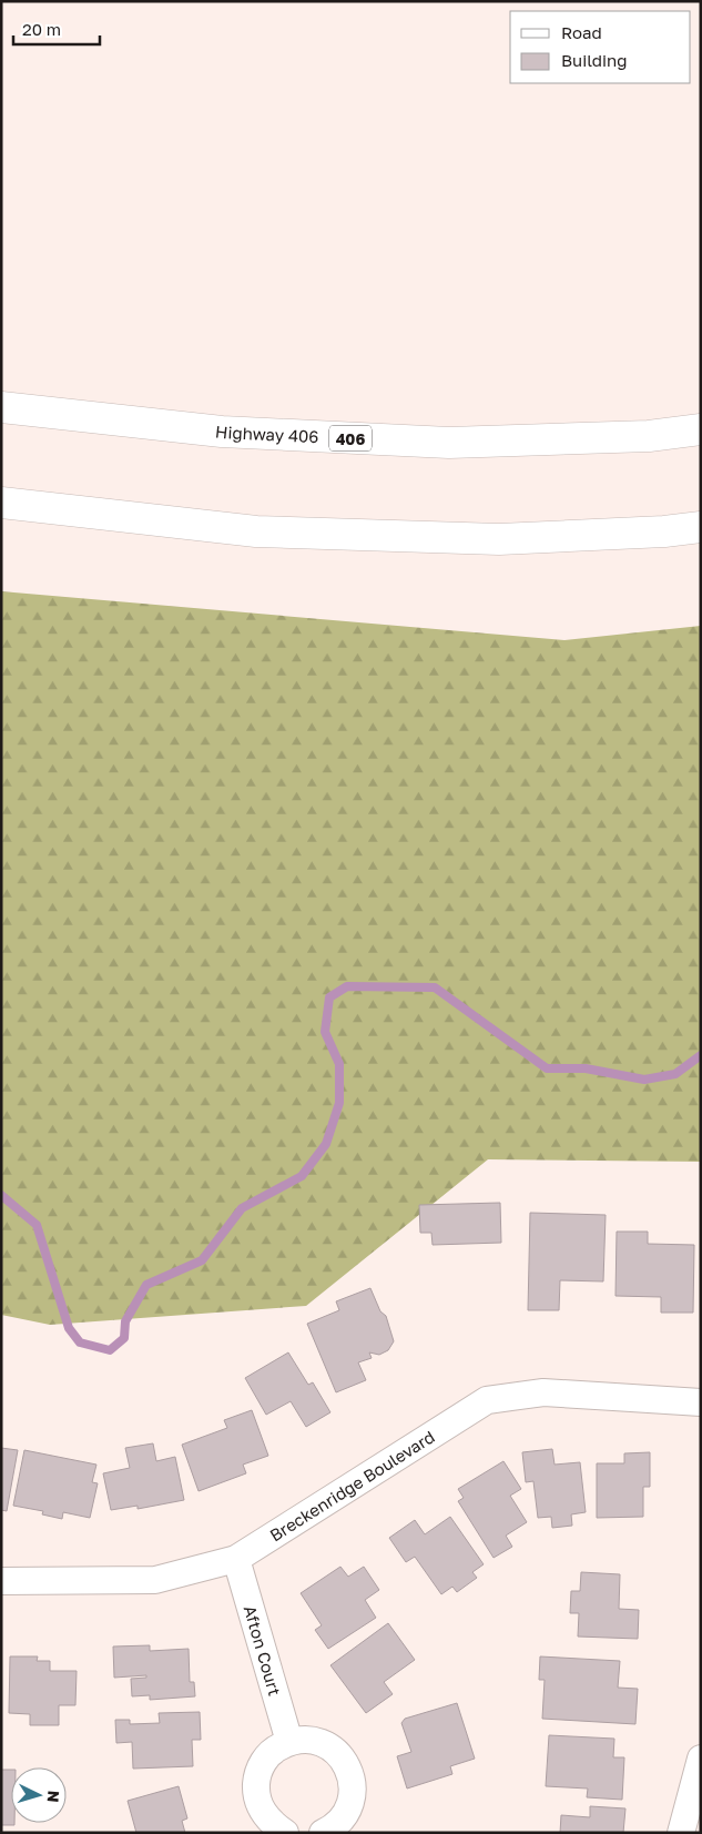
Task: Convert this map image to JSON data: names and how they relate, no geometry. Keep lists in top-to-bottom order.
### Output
{
  "streets": {
    "highway": ["Highway 406", "406"],
    "street": ["Breckenridge Boulevard", "Afton Court"]
  },
  "crossings": [
    ["Breckenridge Boulevard", "Afton Court"]
  ],
  "legend": ["Road", "Building"],
  "scale_bar": "20 m",
  "north": "right"
}
